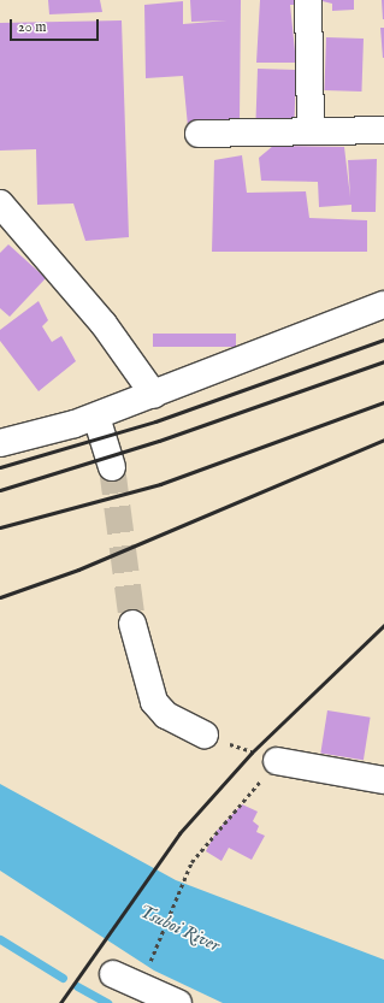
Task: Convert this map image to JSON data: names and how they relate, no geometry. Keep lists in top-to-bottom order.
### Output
{
  "water": ["Tsuboi River"],
  "scale_bar": "20 m"
}
